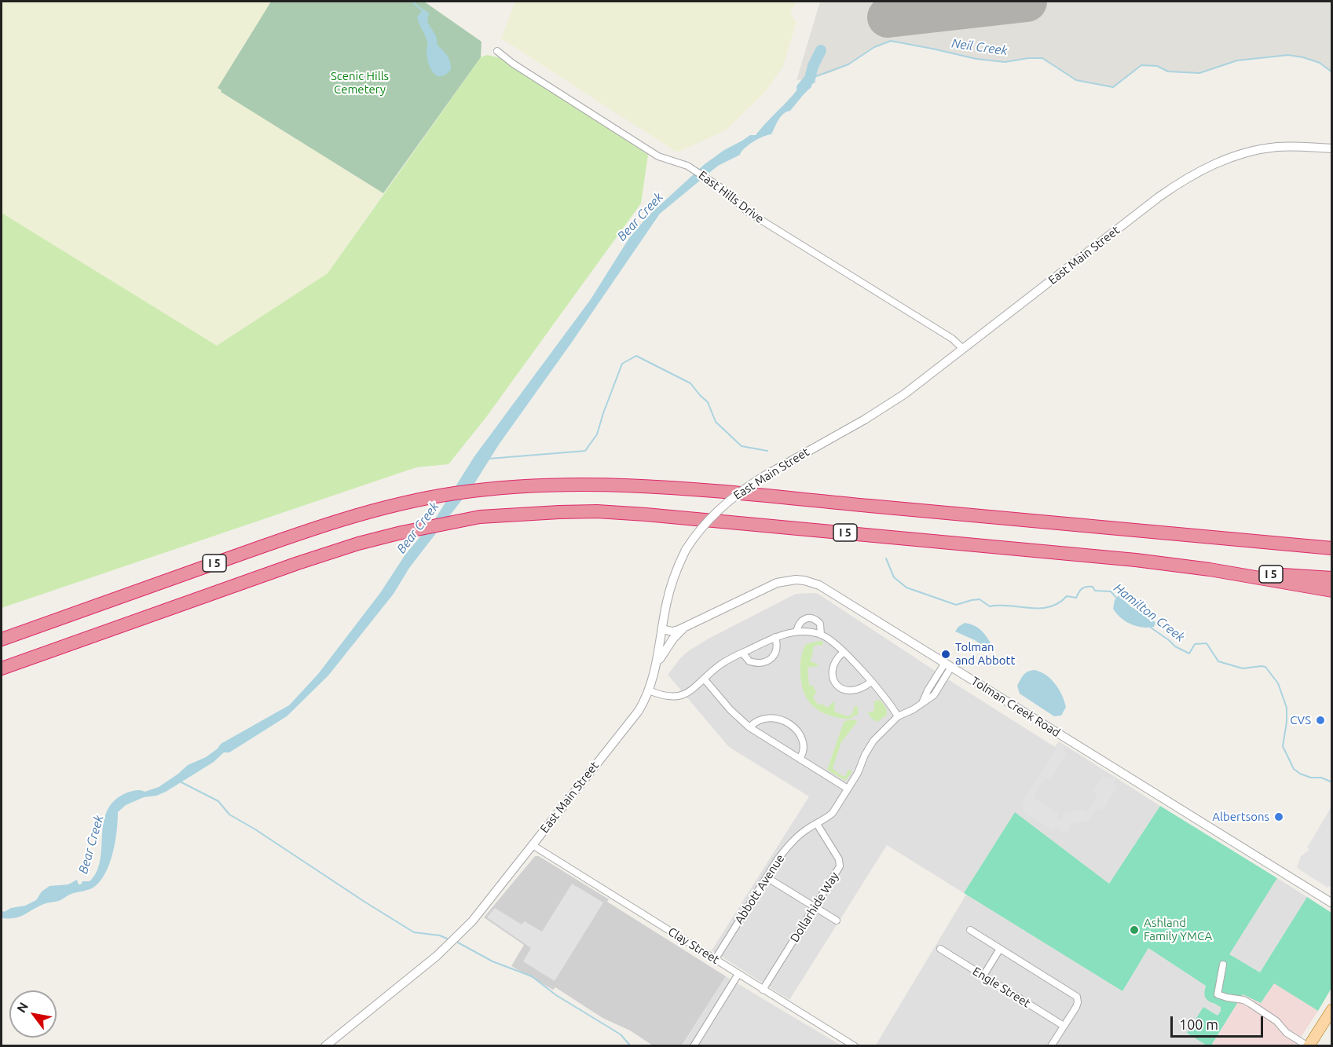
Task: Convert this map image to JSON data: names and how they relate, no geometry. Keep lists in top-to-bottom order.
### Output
{
  "streets": {
    "highway": ["I 5"],
    "street": [
      "East Hills Drive",
      "East Main Street",
      "Tolman Creek Road",
      "Abbott Avenue",
      "Dollarhide Way",
      "Clay Street",
      "Engle Street"
    ]
  },
  "crossings": [
    ["East Hills Drive", "East Main Street"],
    ["East Main Street", "Tolman Creek Road"],
    ["East Main Street", "Clay Street"],
    ["Tolman Creek Road", "Abbott Avenue"],
    ["Abbott Avenue", "Dollarhide Way"],
    ["Abbott Avenue", "Clay Street"],
    ["Dollarhide Way", "Clay Street"]
  ],
  "water": ["Neil Creek", "Bear Creek", "Hamilton Creek"],
  "parks": ["Scenic Hills Cemetery"],
  "places": [
    "Tolman and Abbott",
    "CVS",
    "Albertsons",
    "Ashland Family YMCA"
  ],
  "scale_bar": "100 m",
  "north": "top left"
}
